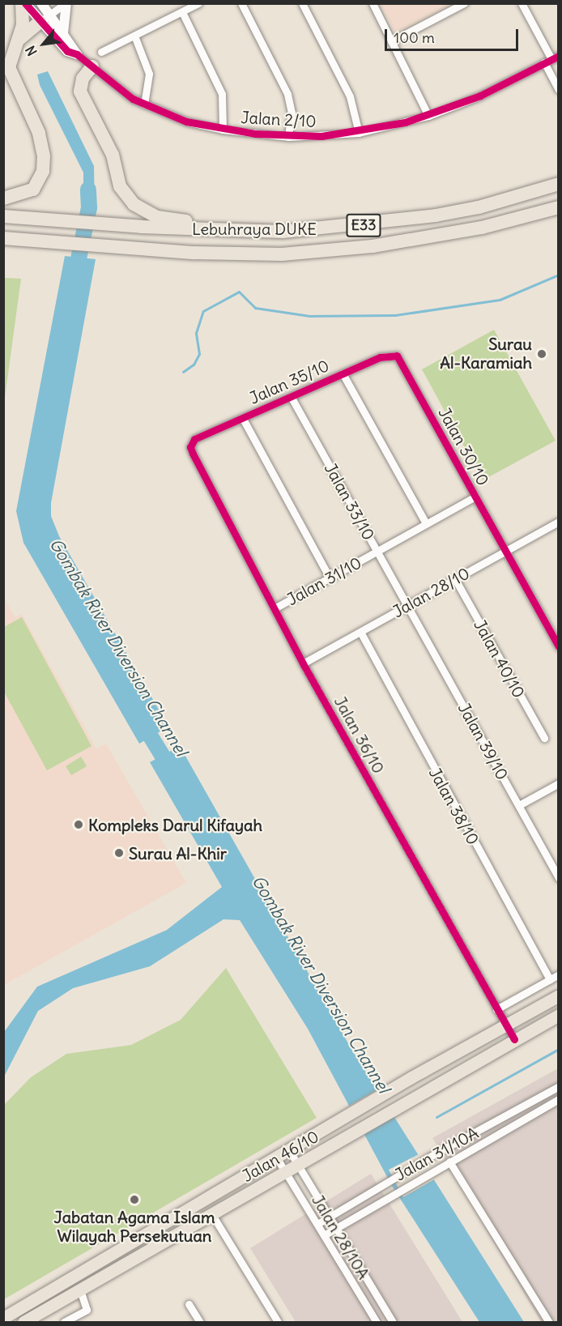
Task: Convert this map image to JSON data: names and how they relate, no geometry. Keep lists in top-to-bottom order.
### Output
{
  "streets": {
    "highway": ["E33", "Lebuhraya DUKE"],
    "main road": ["Jalan 46/10"],
    "street": [
      "Jalan 2/10",
      "Jalan 35/10",
      "Jalan 30/10",
      "Jalan 33/10",
      "Jalan 31/10",
      "Jalan 28/10",
      "Jalan 40/10",
      "Jalan 36/10",
      "Jalan 39/10",
      "Jalan 38/10",
      "Jalan 31/10A",
      "Jalan 28/10A"
    ]
  },
  "crossings": [
    ["Jalan 35/10", "Jalan 30/10"],
    ["Jalan 35/10", "Jalan 33/10"],
    ["Jalan 35/10", "Jalan 36/10"],
    ["Jalan 30/10", "Jalan 31/10"],
    ["Jalan 30/10", "Jalan 28/10"],
    ["Jalan 33/10", "Jalan 31/10"],
    ["Jalan 33/10", "Jalan 28/10"],
    ["Jalan 33/10", "Jalan 39/10"],
    ["Jalan 31/10", "Jalan 36/10"],
    ["Jalan 28/10", "Jalan 40/10"],
    ["Jalan 28/10", "Jalan 36/10"],
    ["Jalan 28/10", "Jalan 39/10"],
    ["Jalan 28/10", "Jalan 38/10"],
    ["Jalan 36/10", "Jalan 46/10"],
    ["Jalan 31/10A", "Jalan 28/10A"],
    ["Jalan 46/10", "Jalan 28/10A"]
  ],
  "water": ["Gombak River Diversion Channel"],
  "places": [
    "Surau Al-Karamiah",
    "Kompleks Darul Kifayah",
    "Surau Al-Khir",
    "Jabatan Agama Islam Wilayah Persekutuan"
  ],
  "scale_bar": "100 m",
  "north": "bottom left"
}
